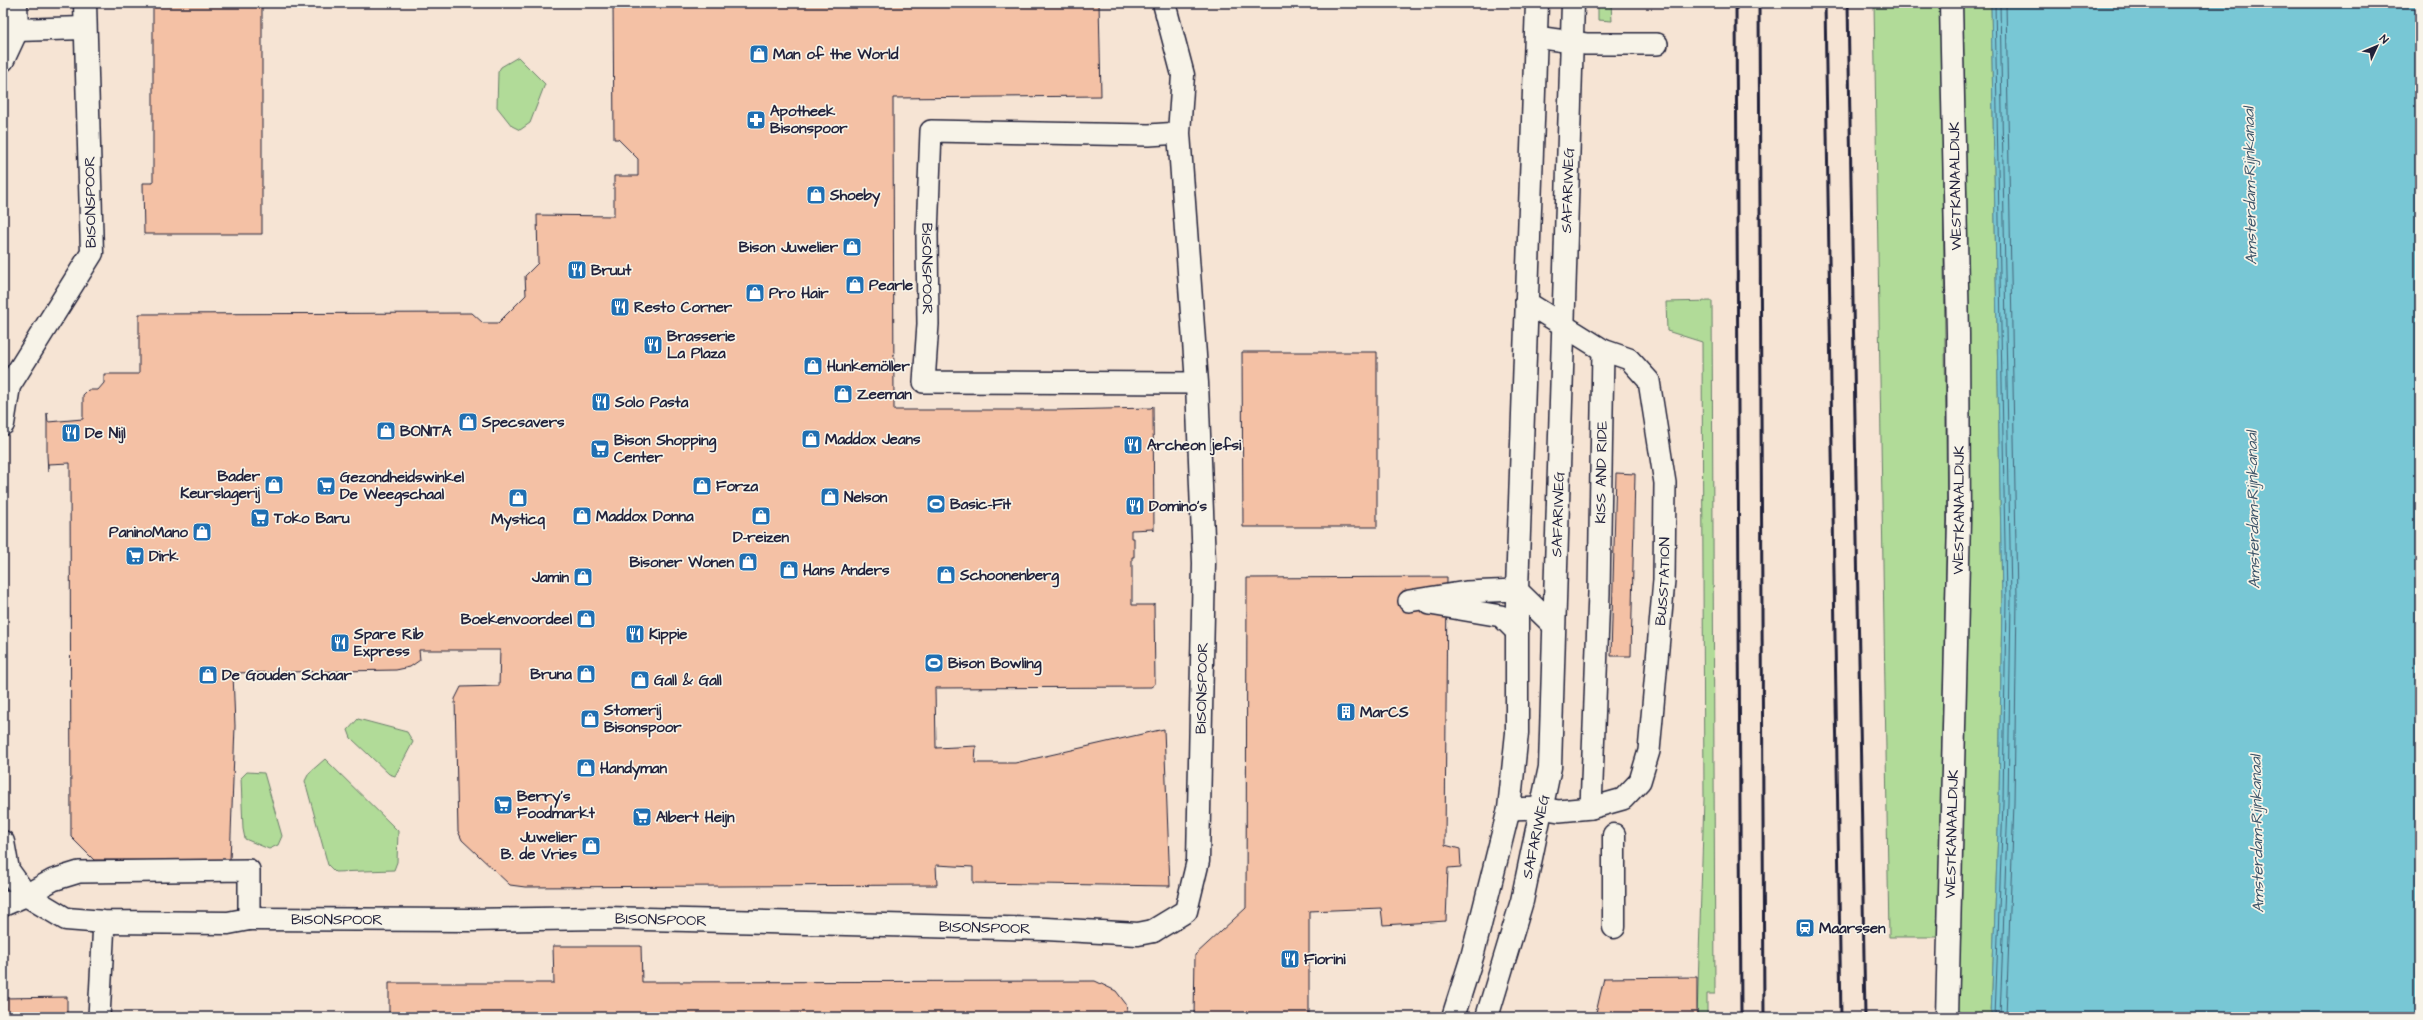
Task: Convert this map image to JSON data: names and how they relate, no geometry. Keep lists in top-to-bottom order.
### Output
{
  "streets": {
    "street": ["WESTKANAALDIJK", "SAFARIWEG", "BISONSPOOR"],
    "lane": ["KISS AND RIDE", "BUSSTATION"]
  },
  "crossings": [
    ["SAFARIWEG", "BUSSTATION"],
    ["KISS AND RIDE", "BUSSTATION"]
  ],
  "water": ["Amsterdam-Rijnkanaal"],
  "places": {
    "shop": [
      "Man of the World",
      "Shoeby",
      "Bison Juwelier",
      "Pearle",
      "Pro Hair",
      "Hunkemöller",
      "Zeeman",
      "Specsavers",
      "BONITA",
      "Maddox Jeans",
      "Bader Keurslagerij",
      "Forza",
      "Nelson",
      "Mysticq",
      "Maddox Donna",
      "D-reizen",
      "PaninoMano",
      "Bisoner Wonen",
      "Hans Anders",
      "Schoonenberg",
      "Jamin",
      "Boekenvoordeel",
      "Bruna",
      "De Gouden Schaar",
      "Gall & Gall",
      "Stomerij Bisonspoor",
      "Handyman",
      "Juwelier B. de Vries"
    ],
    "pharmacy": ["Apotheek Bisonspoor"],
    "restaurant": [
      "Bruut",
      "Resto Corner",
      "Brasserie La Plaza",
      "Solo Pasta",
      "De Nijl",
      "Archeon jefsi",
      "Domino's",
      "Kippie",
      "Spare Rib Express",
      "Fiorini"
    ],
    "supermarket": [
      "Bison Shopping Center",
      "Gezondheidswinkel De Weegschaal",
      "Toko Baru",
      "Dirk",
      "Berry's Foodmarkt",
      "Albert Heijn"
    ],
    "sports": ["Basic-Fit", "Bison Bowling"],
    "building": ["MarCS"],
    "station": ["Maarssen"]
  },
  "north": "top right"
}
